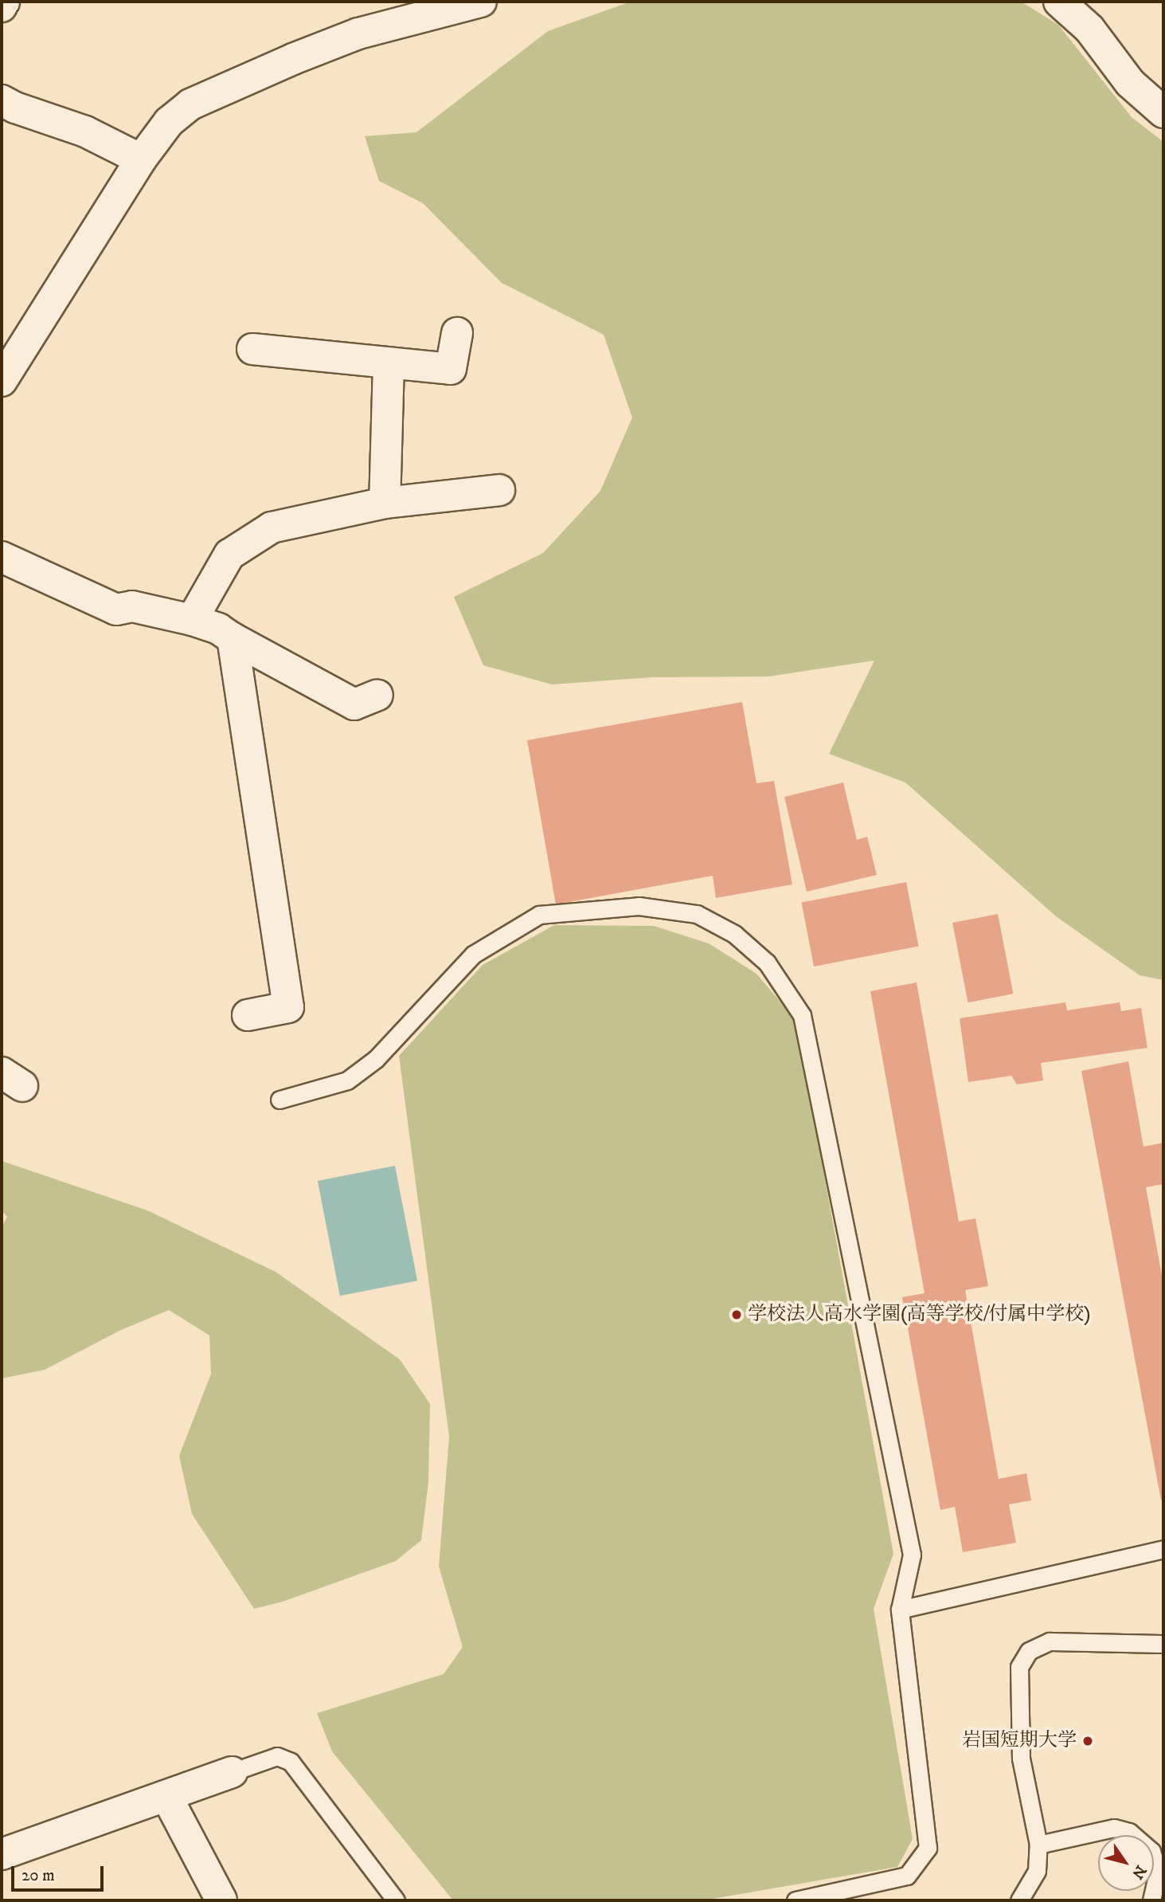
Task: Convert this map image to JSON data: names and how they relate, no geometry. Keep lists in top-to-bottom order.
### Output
{
  "places": ["学校法人高水学園(高等学校/付属中学校)", "岩国短期大学"],
  "scale_bar": "20 m",
  "north": "bottom right"
}
